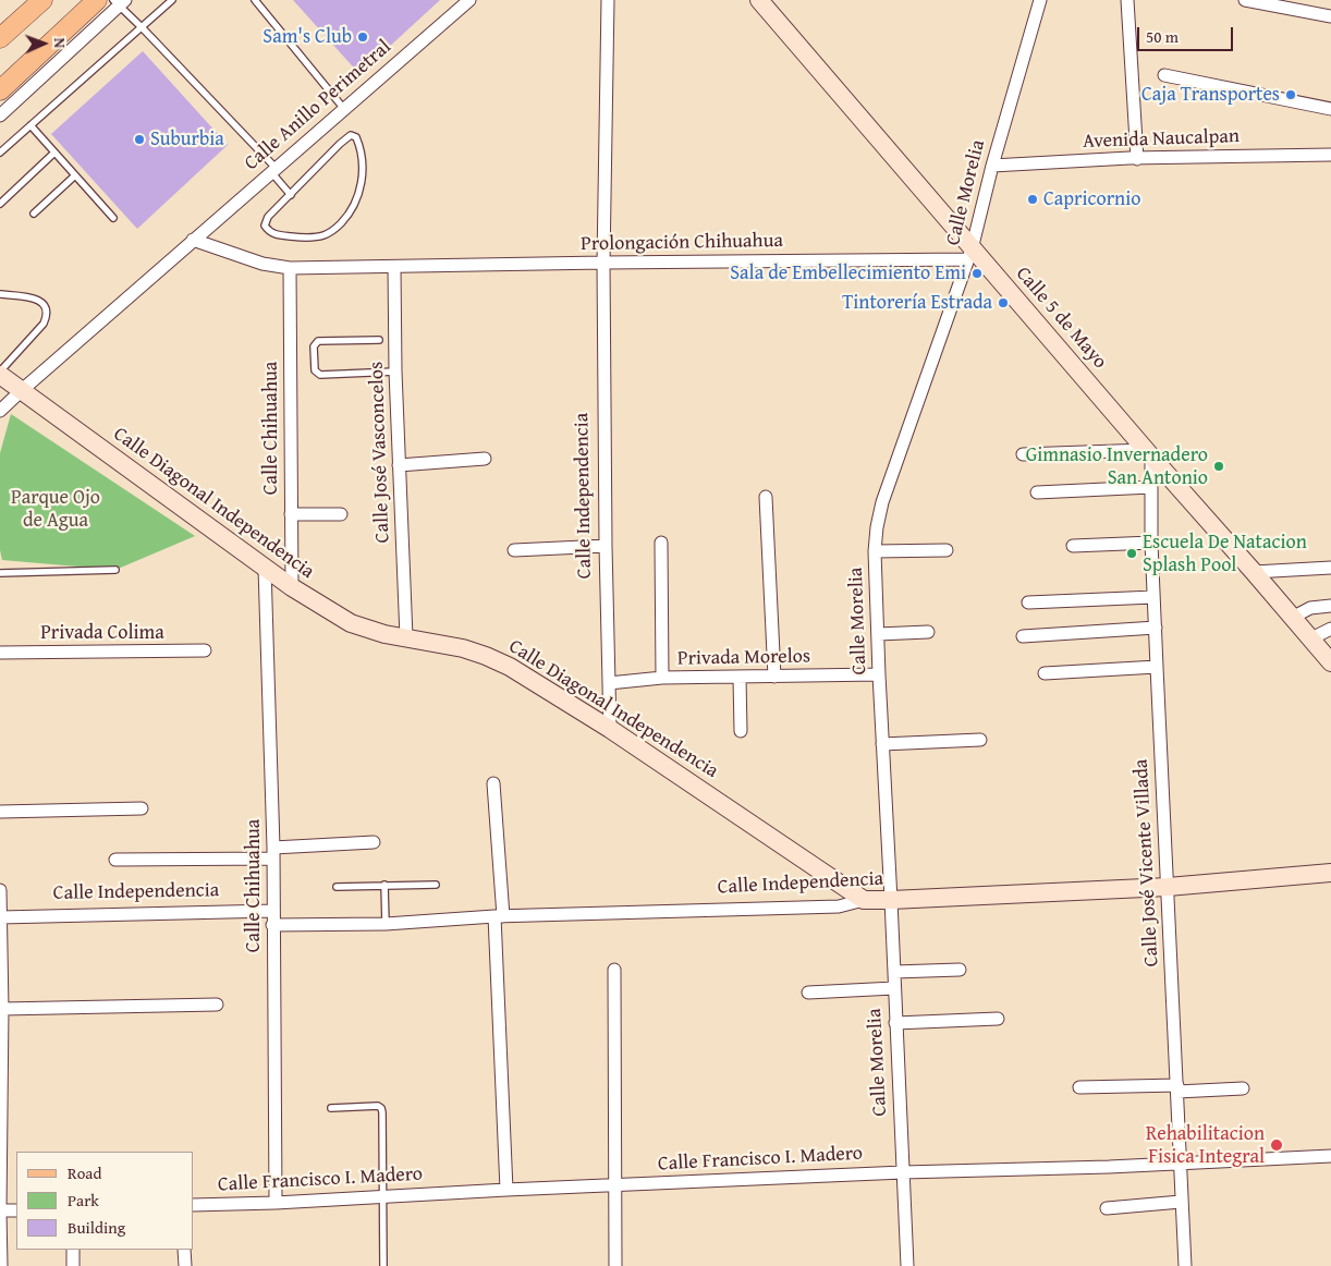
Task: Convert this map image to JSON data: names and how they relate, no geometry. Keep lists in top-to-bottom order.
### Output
{
  "streets": {
    "main road": ["Calle 5 de Mayo", "Calle Independencia", "Calle Diagonal Independencia"],
    "street": [
      "Calle Anillo Perimetral",
      "Avenida Naucalpan",
      "Calle Morelia",
      "Prolongación Chihuahua",
      "Calle Chihuahua",
      "Calle José Vasconcelos",
      "Privada Colima",
      "Privada Morelos",
      "Calle José Vicente Villada",
      "Calle Francisco I. Madero"
    ]
  },
  "crossings": [
    ["Calle Anillo Perimetral", "Calle Diagonal Independencia"],
    ["Avenida Naucalpan", "Calle Morelia"],
    ["Calle Morelia", "Prolongación Chihuahua"],
    ["Calle Morelia", "Calle 5 de Mayo"],
    ["Calle Morelia", "Calle Independencia"],
    ["Calle Morelia", "Privada Morelos"],
    ["Calle Morelia", "Calle Francisco I. Madero"],
    ["Prolongación Chihuahua", "Calle 5 de Mayo"],
    ["Prolongación Chihuahua", "Calle José Vasconcelos"],
    ["Prolongación Chihuahua", "Calle Independencia"],
    ["Calle 5 de Mayo", "Calle José Vicente Villada"],
    ["Calle Chihuahua", "Calle Independencia"],
    ["Calle Chihuahua", "Calle Diagonal Independencia"],
    ["Calle Chihuahua", "Calle Francisco I. Madero"],
    ["Calle José Vasconcelos", "Calle Diagonal Independencia"],
    ["Calle Independencia", "Calle Diagonal Independencia"],
    ["Calle Independencia", "Privada Morelos"],
    ["Calle Independencia", "Calle José Vicente Villada"],
    ["Calle José Vicente Villada", "Calle Francisco I. Madero"]
  ],
  "parks": ["Parque Ojo de Agua"],
  "places": [
    "Sam's Club",
    "Caja Transportes",
    "Suburbia",
    "Capricornio",
    "Sala de Embellecimiento Emi",
    "Tintorería Estrada",
    "Gimnasio Invernadero San Antonio",
    "Escuela De Natacion Splash Pool",
    "Rehabilitacion Fisica Integral"
  ],
  "legend": ["Road", "Park", "Building"],
  "scale_bar": "50 m",
  "north": "right"
}
